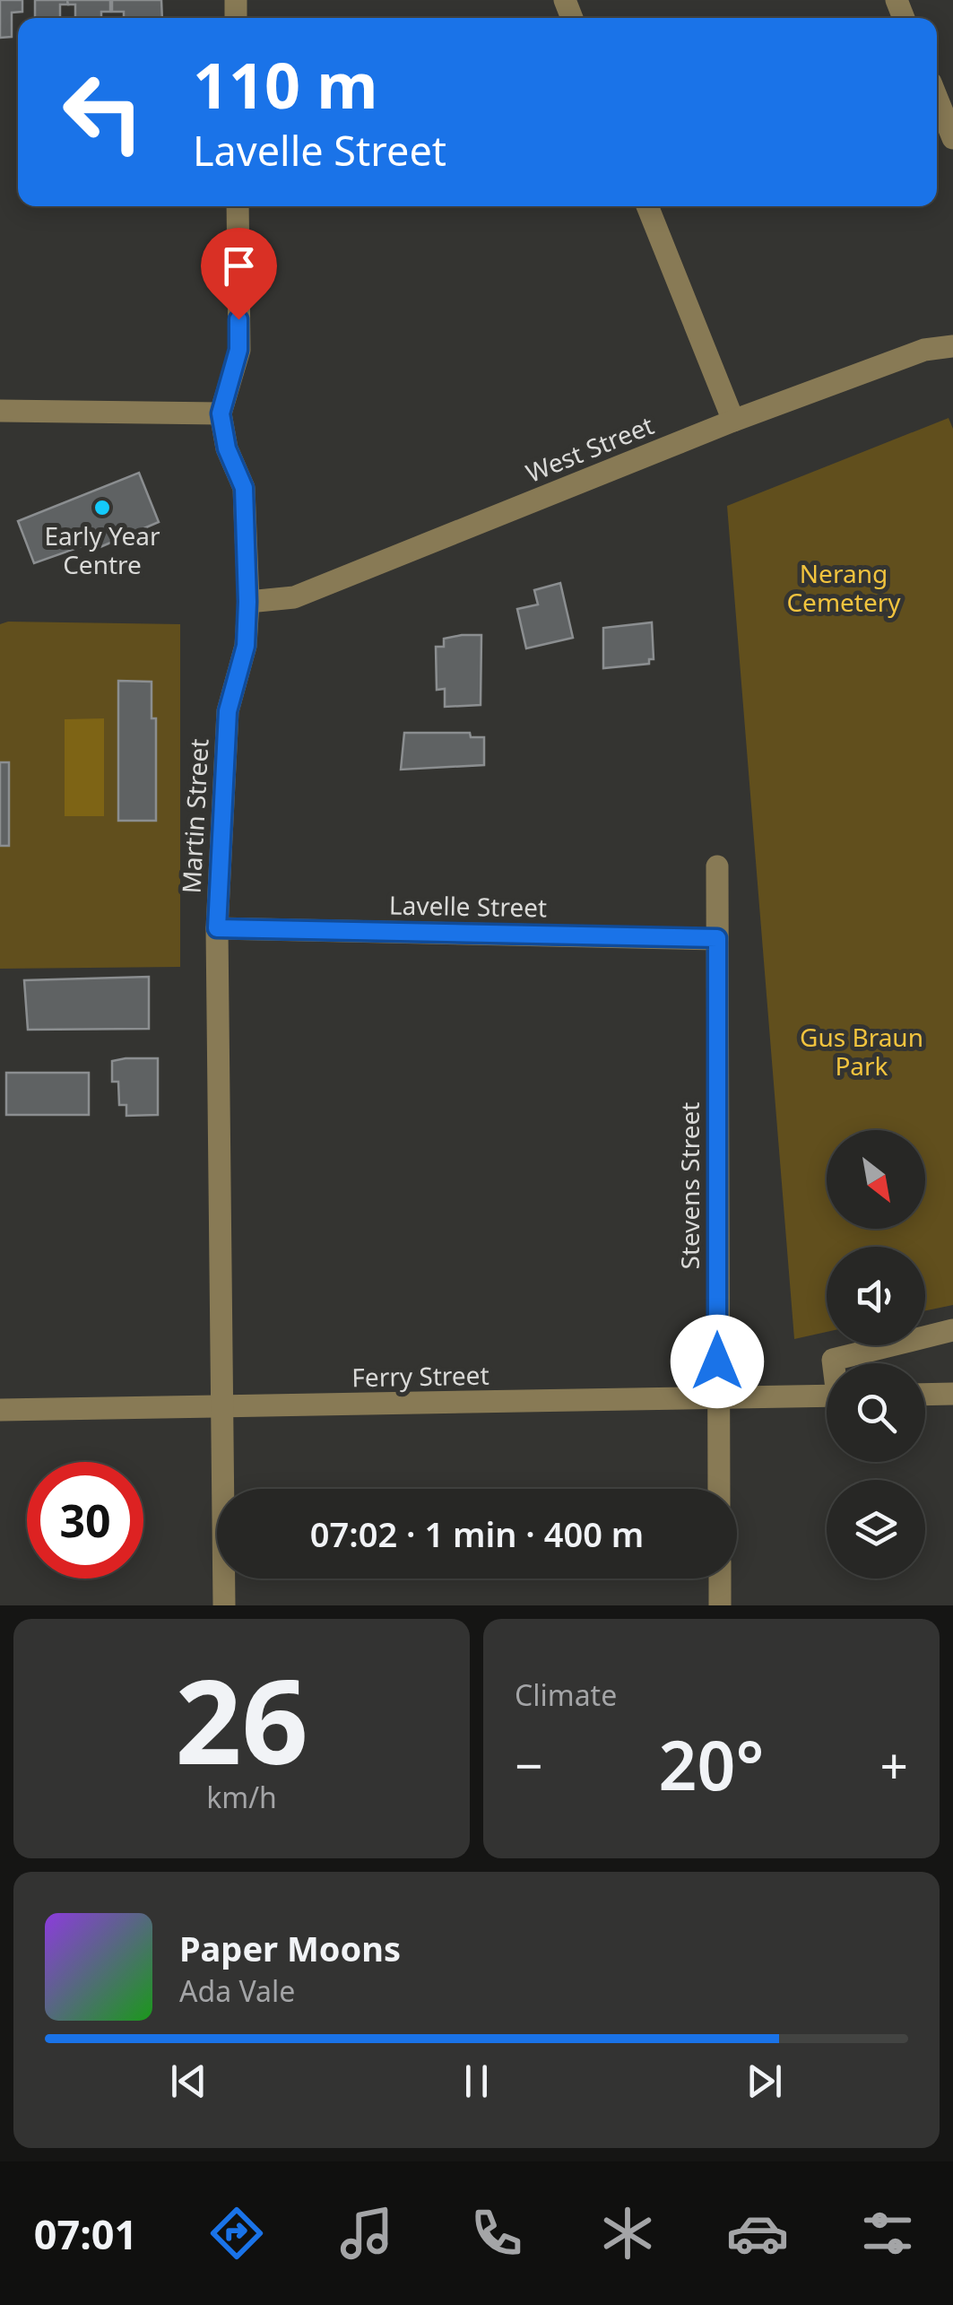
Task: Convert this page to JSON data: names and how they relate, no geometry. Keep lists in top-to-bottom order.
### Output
{
  "streets": {
    "street": [
      "West Street",
      "Martin Street",
      "Lavelle Street",
      "Stevens Street",
      "Ferry Street"
    ]
  },
  "crossings": [
    ["West Street", "Martin Street"],
    ["Martin Street", "Lavelle Street"],
    ["Martin Street", "Ferry Street"],
    ["Lavelle Street", "Stevens Street"],
    ["Stevens Street", "Ferry Street"]
  ],
  "parks": ["Nerang Cemetery", "Gus Braun Park"],
  "places": ["Early Year Centre"],
  "north": "bottom right",
  "page": {
    "turn": ["110 m", "Lavelle Street"],
    "limit": "30",
    "trip": "07:02 · 1 min · 400 m",
    "tile": [
      ["26", "km/h"],
      "Climate"
    ],
    "heat": ["−", "20°", "+"],
    "song": ["Paper Moons", "Ada Vale"],
    "tabs": "07:01"
  }
}
